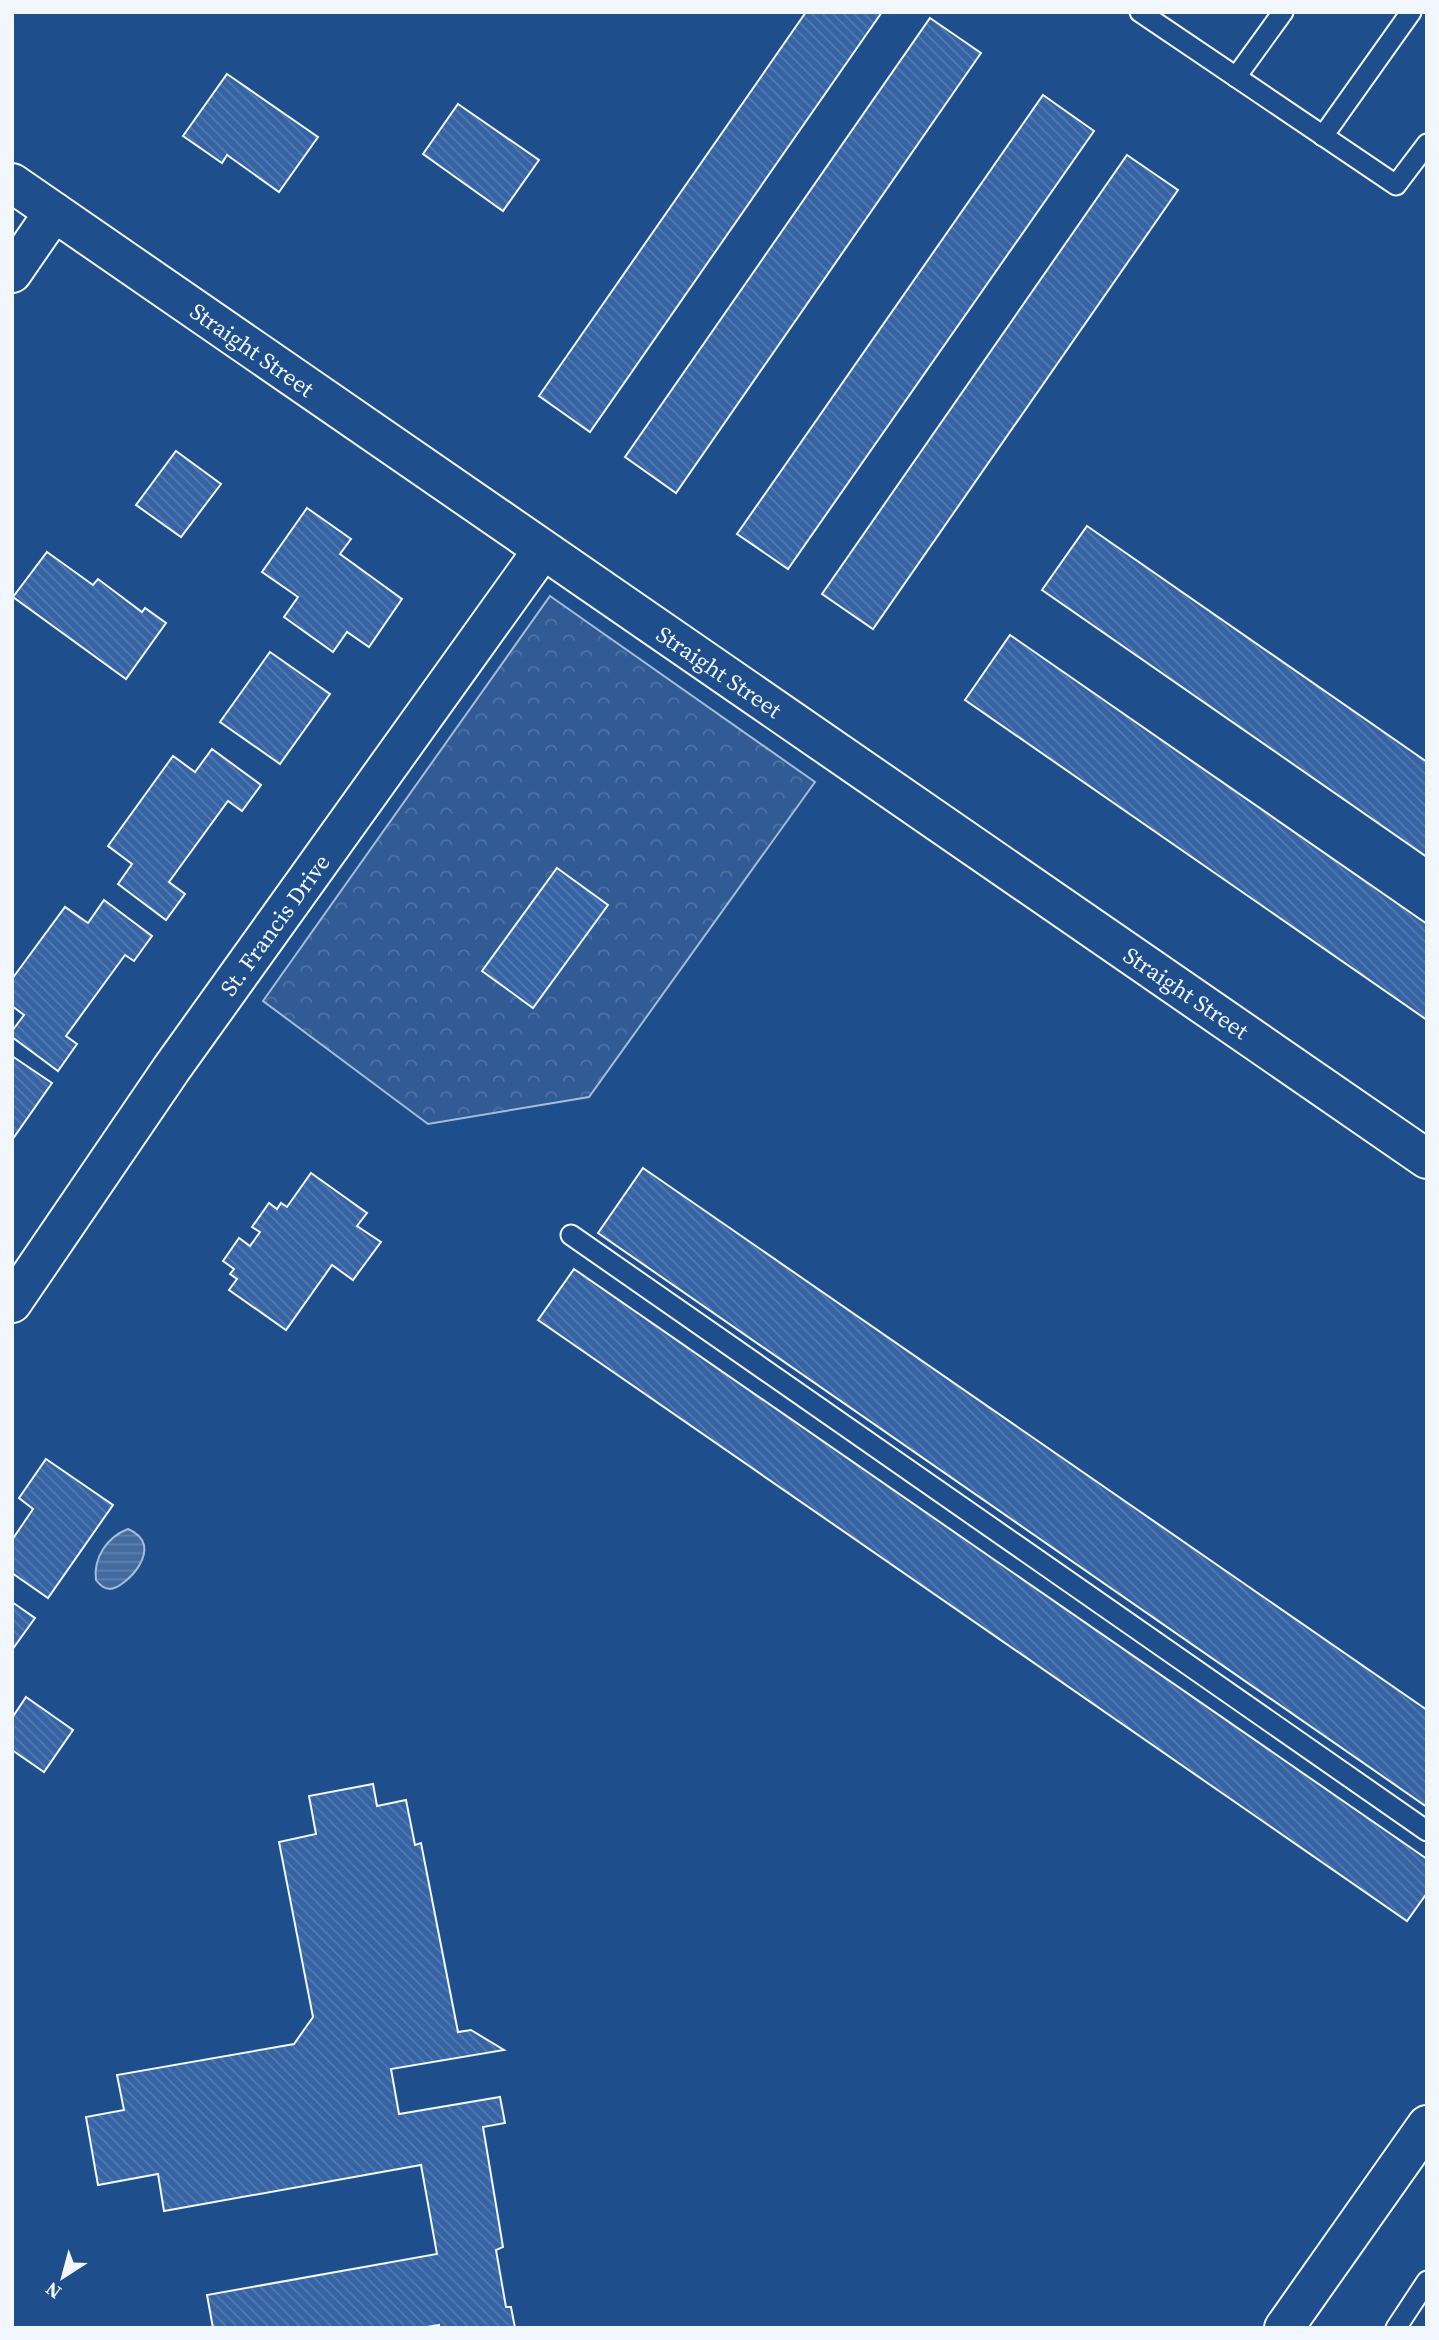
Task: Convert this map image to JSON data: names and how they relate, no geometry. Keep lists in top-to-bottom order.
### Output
{
  "streets": {
    "street": ["Straight Street", "St. Francis Drive"]
  },
  "crossings": [
    ["Straight Street", "St. Francis Drive"]
  ],
  "north": "bottom left"
}
